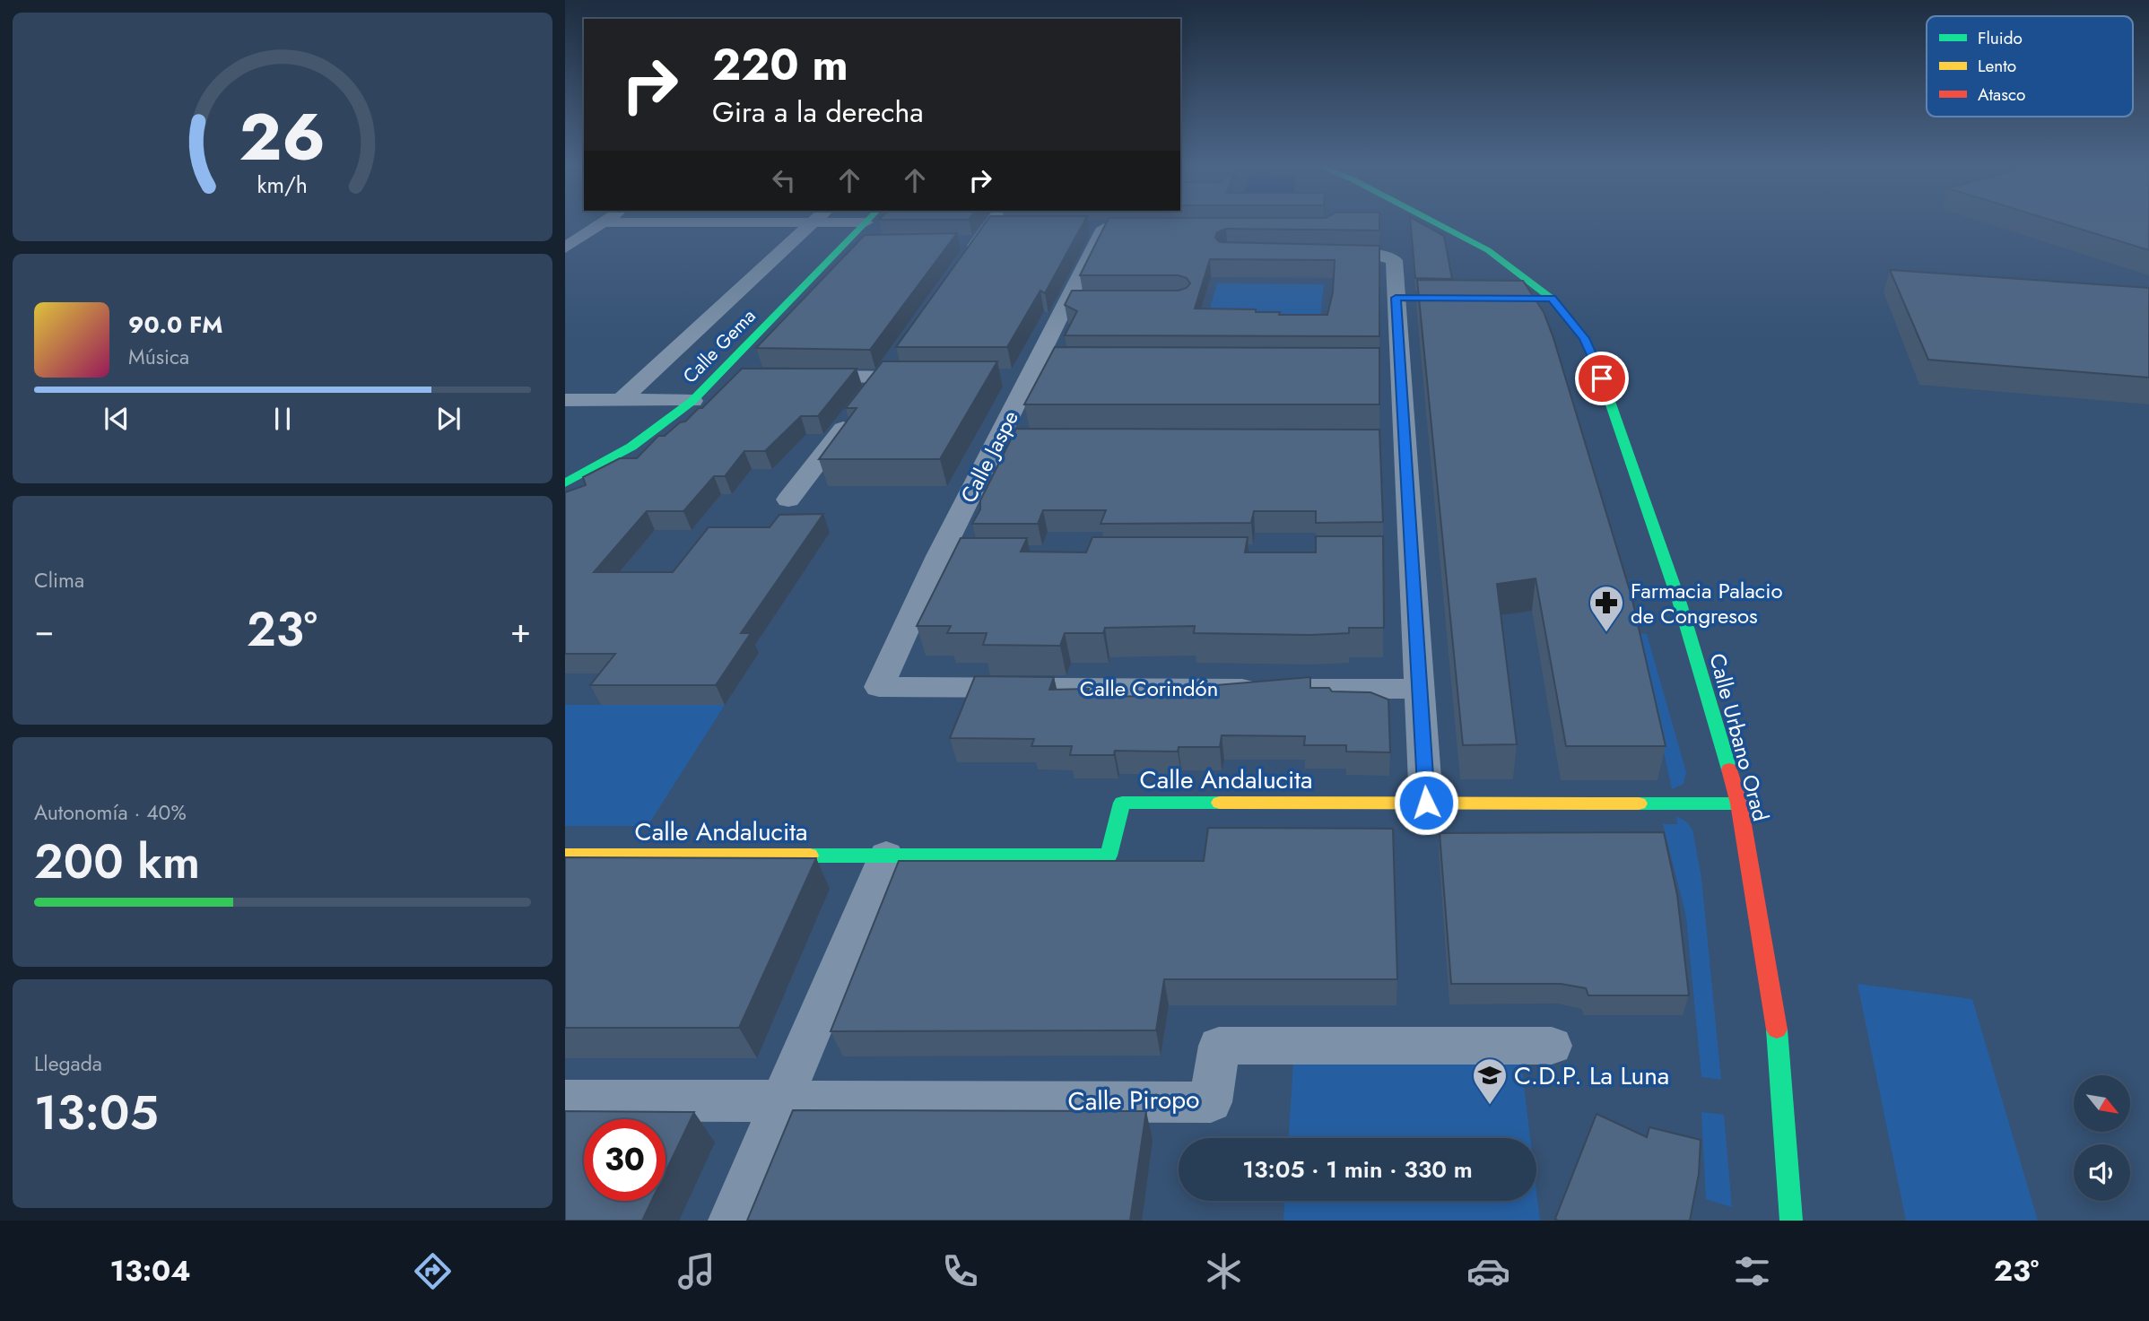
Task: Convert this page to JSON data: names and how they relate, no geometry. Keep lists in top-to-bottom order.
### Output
{
  "streets": {
    "street": [
      "Calle Gema",
      "Calle Jaspe",
      "Calle Corindón",
      "Calle Urbano Orad",
      "Calle Andalucita",
      "Calle Piropo"
    ]
  },
  "crossings": [
    ["Calle Jaspe", "Calle Corindón"],
    ["Calle Urbano Orad", "Calle Andalucita"]
  ],
  "places": {
    "pharmacy": ["Farmacia Palacio de Congresos"],
    "school or university": ["C.D.P. La Luna"]
  },
  "legend": ["Fluido", "Lento", "Atasco"],
  "north": "bottom right",
  "page": {
    "turn": ["220 m", "Gira a la derecha"],
    "song": ["90.0 FM", "Música"],
    "tile": [
      "Clima",
      ["Autonomía · 40%", "200 km"],
      ["Llegada", "13:05"]
    ],
    "heat": ["−", "23°", "+"],
    "limit": "30",
    "trip": "13:05 · 1 min · 330 m",
    "tabs": ["13:04", "23°"],
    "gauge": ["26", "km/h"]
  }
}
